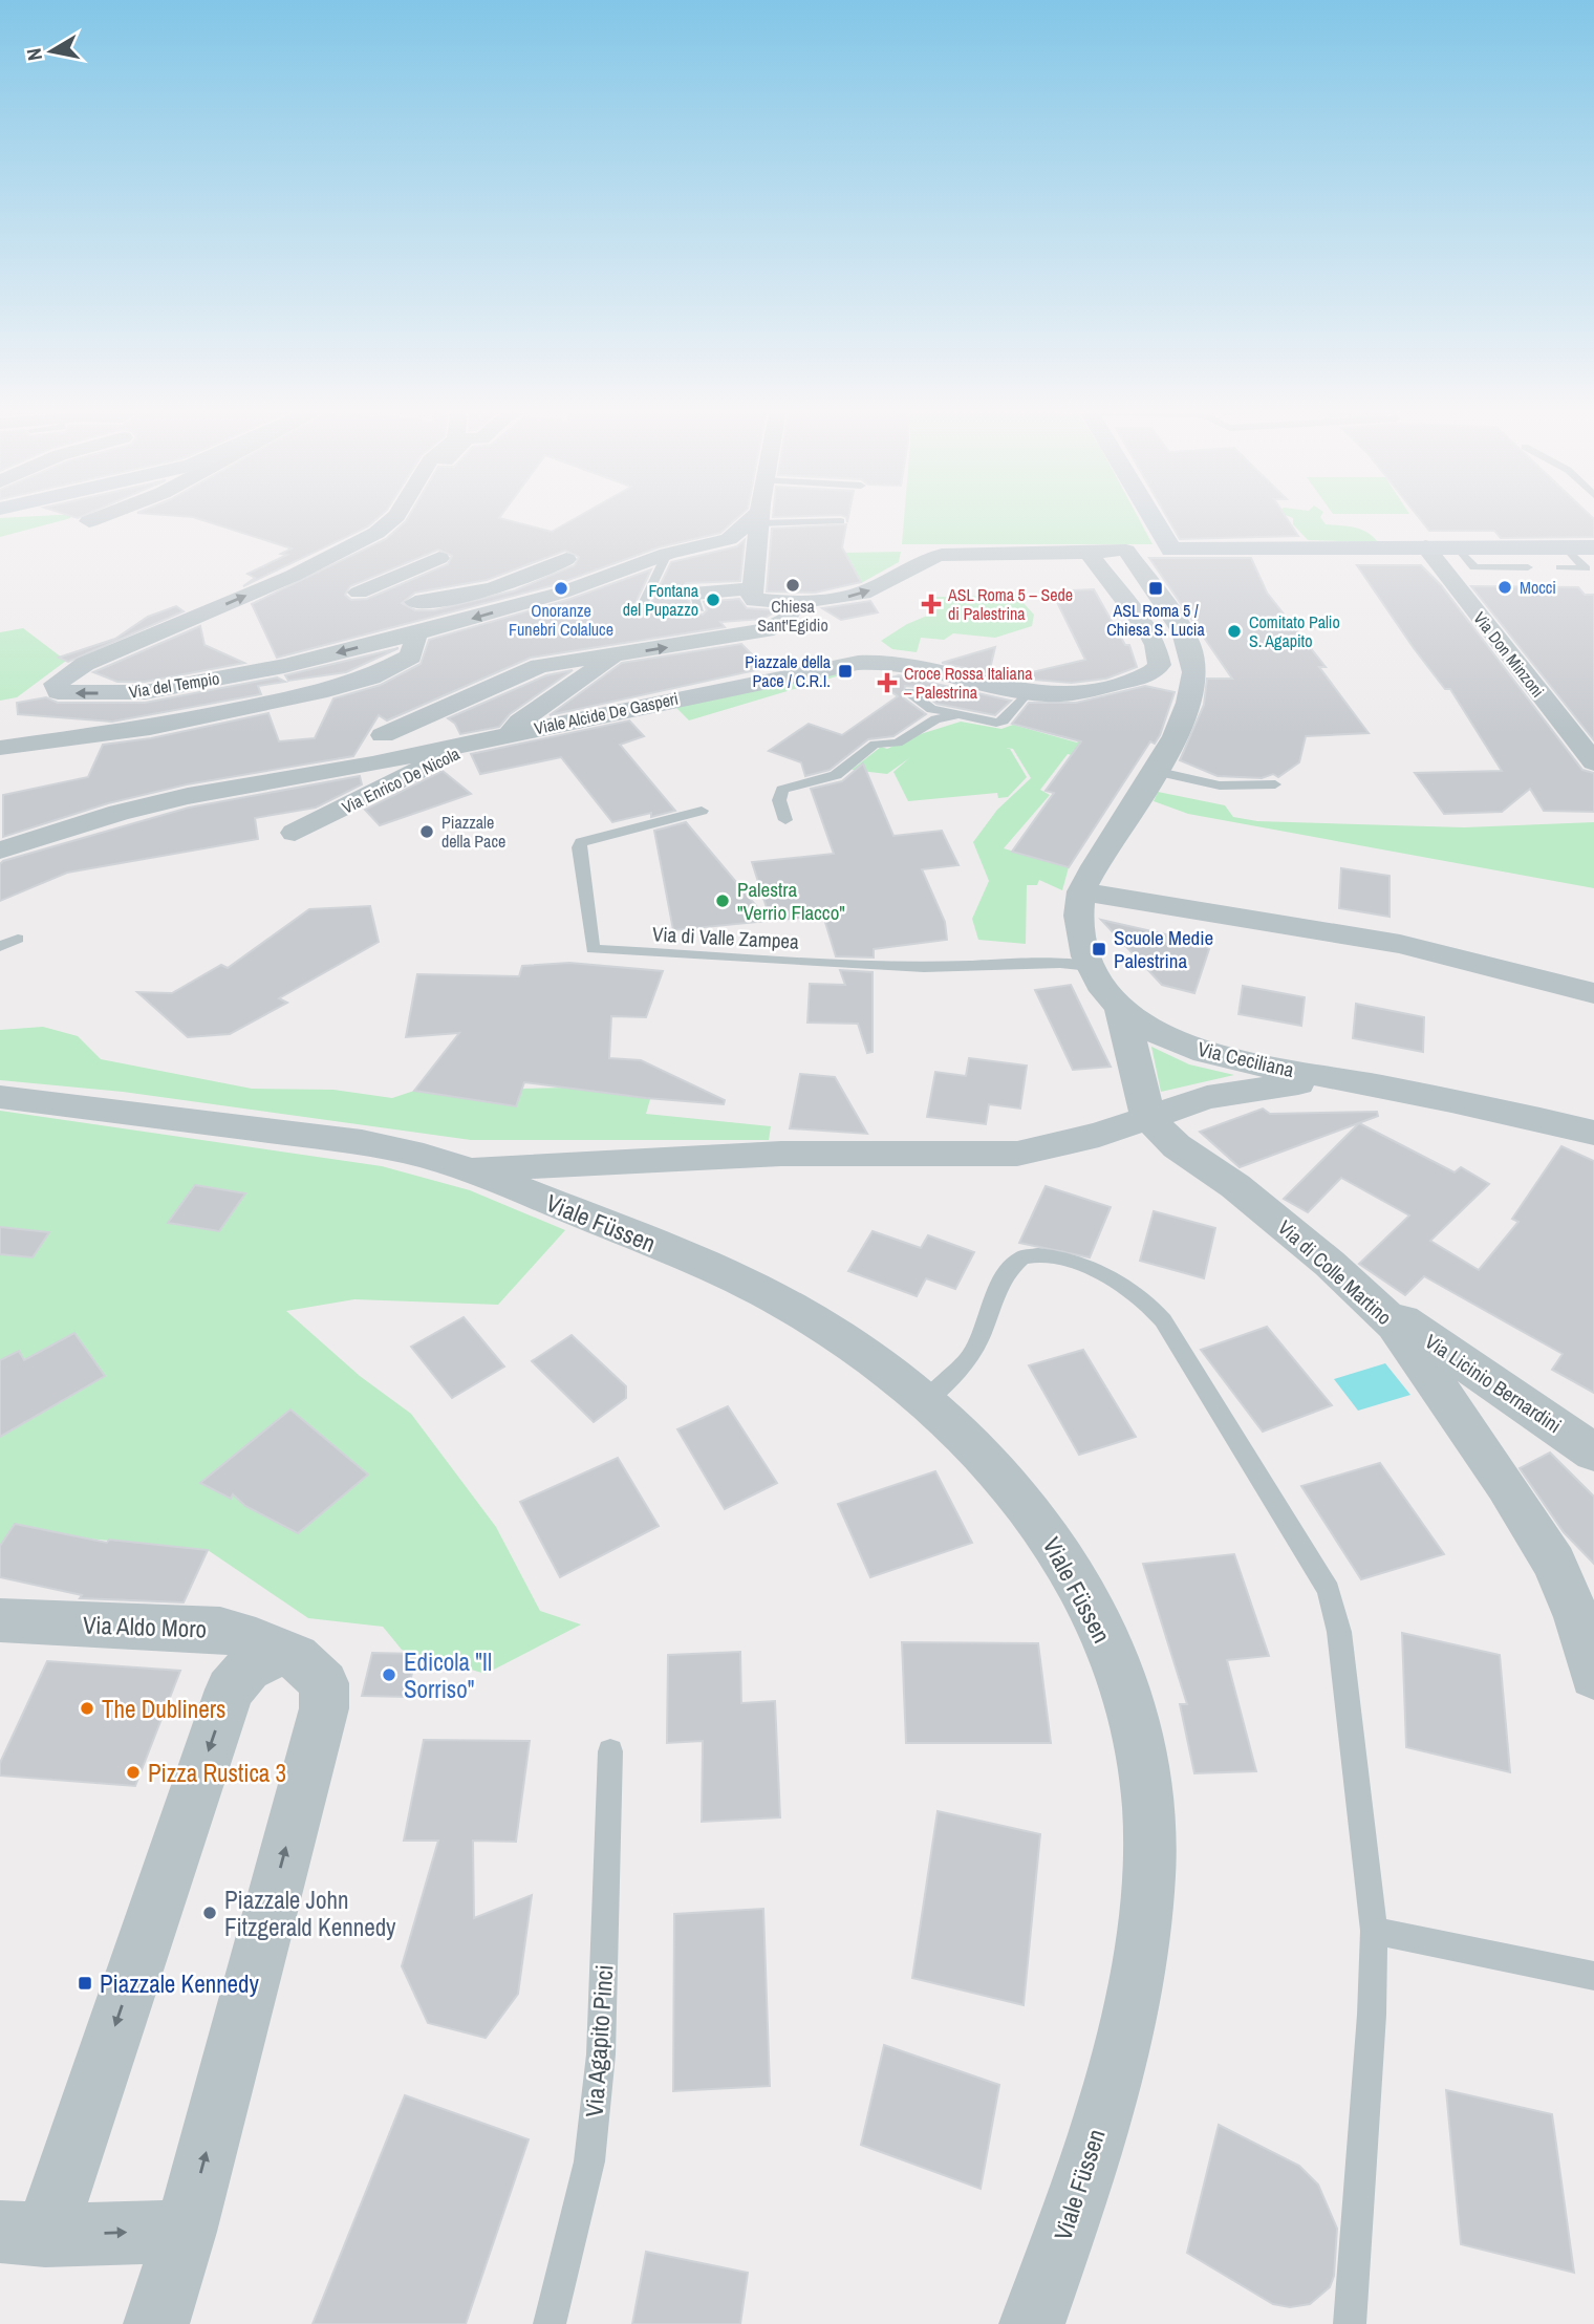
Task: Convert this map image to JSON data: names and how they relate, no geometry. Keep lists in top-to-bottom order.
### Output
{
  "streets": {
    "street": [
      "Via Don Minzoni",
      "Via del Tempio",
      "Viale Alcide De Gasperi",
      "Via Enrico De Nicola",
      "Via Ceciliana",
      "Viale Füssen",
      "Via di Colle Martino",
      "Via Licinio Bernardini",
      "Via Aldo Moro"
    ],
    "lane": ["Via di Valle Zampea", "Via Agapito Pinci"]
  },
  "crossings": [
    ["Viale Alcide De Gasperi", "Via Enrico De Nicola"],
    ["Via di Valle Zampea", "Via Ceciliana"],
    ["Via Ceciliana", "Viale Füssen"],
    ["Viale Füssen", "Via di Colle Martino"],
    ["Via di Colle Martino", "Via Licinio Bernardini"]
  ],
  "places": {
    "other": [
      "Chiesa Sant'Egidio",
      "Mocci",
      "Onoranze Funebri Colaluce",
      "Fontana del Pupazzo",
      "Comitato Palio S. Agapito",
      "Piazzale della Pace",
      "Palestra \"Verrio Flacco\"",
      "Edicola \"Il Sorriso\"",
      "The Dubliners",
      "Pizza Rustica 3",
      "Piazzale John Fitzgerald Kennedy"
    ],
    "transit": [
      "ASL Roma 5 / Chiesa S. Lucia",
      "Piazzale della Pace / C.R.I.",
      "Scuole Medie Palestrina",
      "Piazzale Kennedy"
    ],
    "health": ["ASL Roma 5 – Sede di Palestrina", "Croce Rossa Italiana – Palestrina"]
  },
  "north": "left"
}
